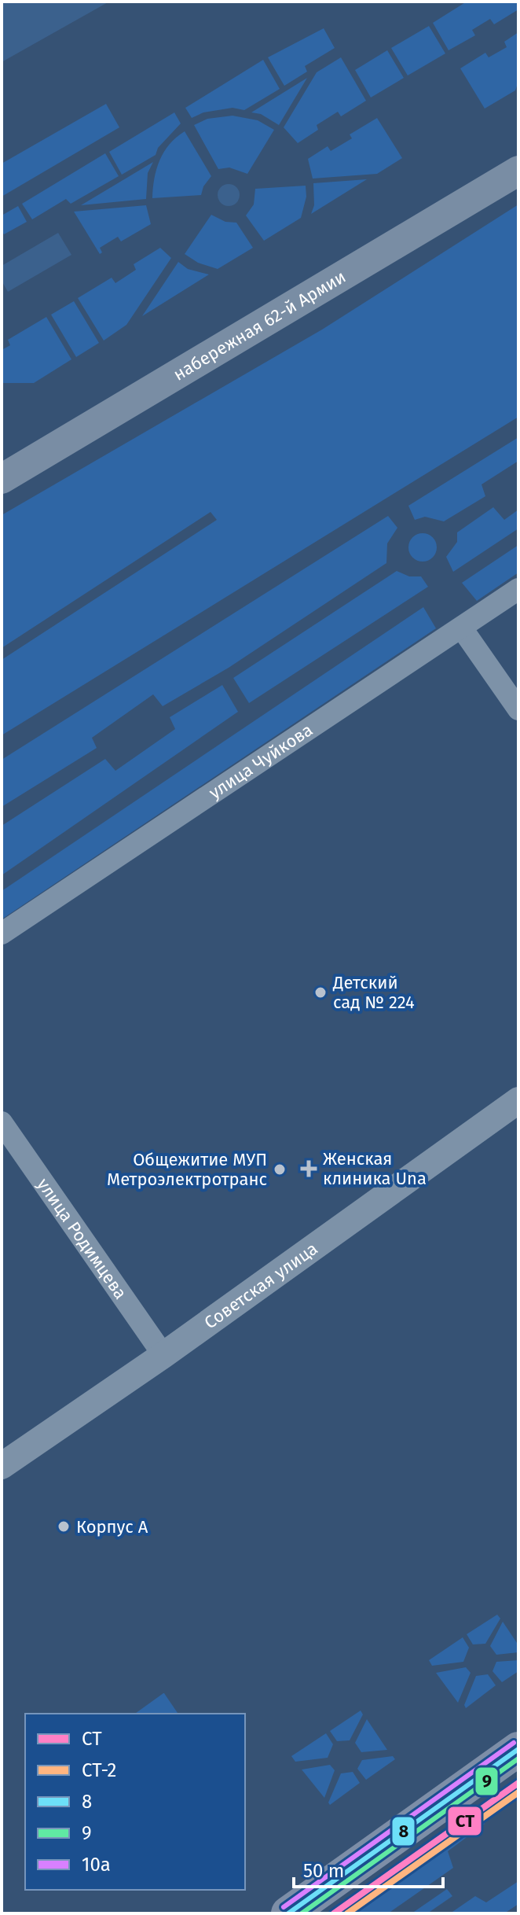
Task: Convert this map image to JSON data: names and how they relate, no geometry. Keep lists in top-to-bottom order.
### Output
{
  "streets": {
    "main road": ["набережная 62-й Армии"],
    "street": ["улица Чуйкова", "улица Родимцева", "Советская улица"]
  },
  "crossings": [
    ["улица Родимцева", "Советская улица"]
  ],
  "places": {
    "other": ["Детский сад № 224", "Общежитие МУП Метроэлектротранс", "Корпус А"],
    "health": ["Женская клиника Una"]
  },
  "lines": [
    "transit line 10а",
    "transit line 8",
    "transit line 9",
    "transit line СТ",
    "transit line СТ-2"
  ],
  "legend": [
    "СТ",
    "СТ-2",
    "8",
    "9",
    "10а"
  ],
  "scale_bar": "50 m"
}
